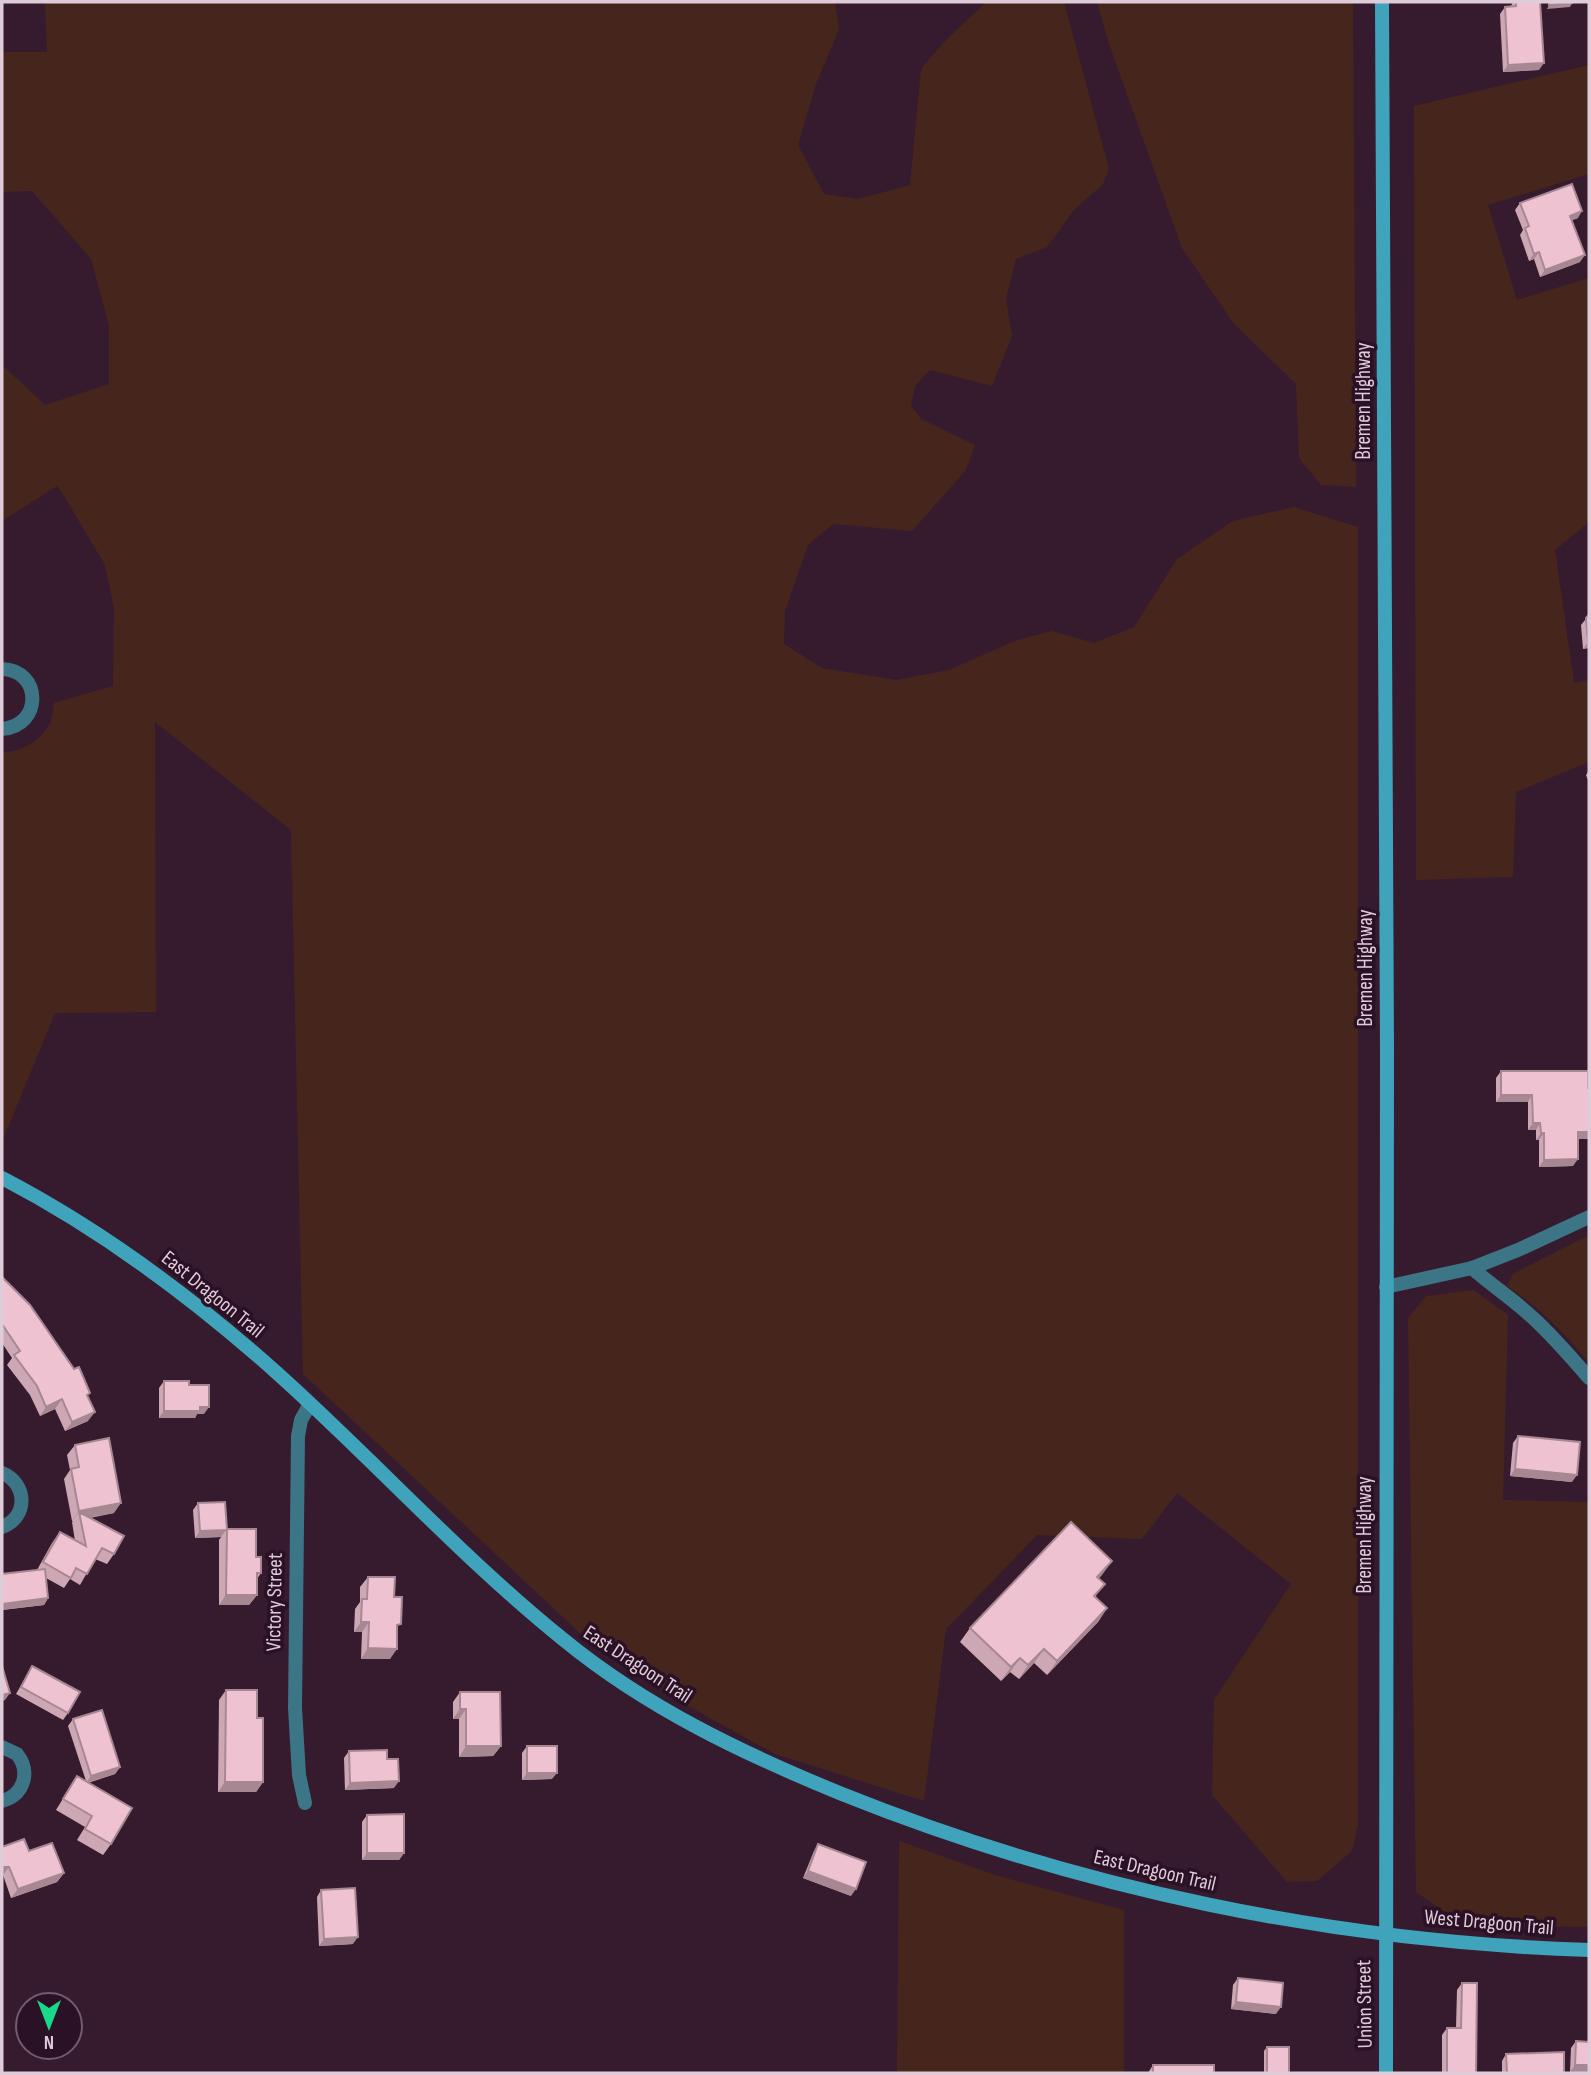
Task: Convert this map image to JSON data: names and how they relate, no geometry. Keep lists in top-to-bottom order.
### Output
{
  "streets": {
    "main road": [
      "Bremen Highway",
      "East Dragoon Trail",
      "West Dragoon Trail",
      "Union Street"
    ],
    "street": ["Victory Street"]
  },
  "crossings": [
    ["Bremen Highway", "East Dragoon Trail"],
    ["Bremen Highway", "West Dragoon Trail"],
    ["Bremen Highway", "Union Street"],
    ["East Dragoon Trail", "Victory Street"],
    ["East Dragoon Trail", "West Dragoon Trail"],
    ["East Dragoon Trail", "Union Street"],
    ["West Dragoon Trail", "Union Street"]
  ],
  "north": "bottom"
}
